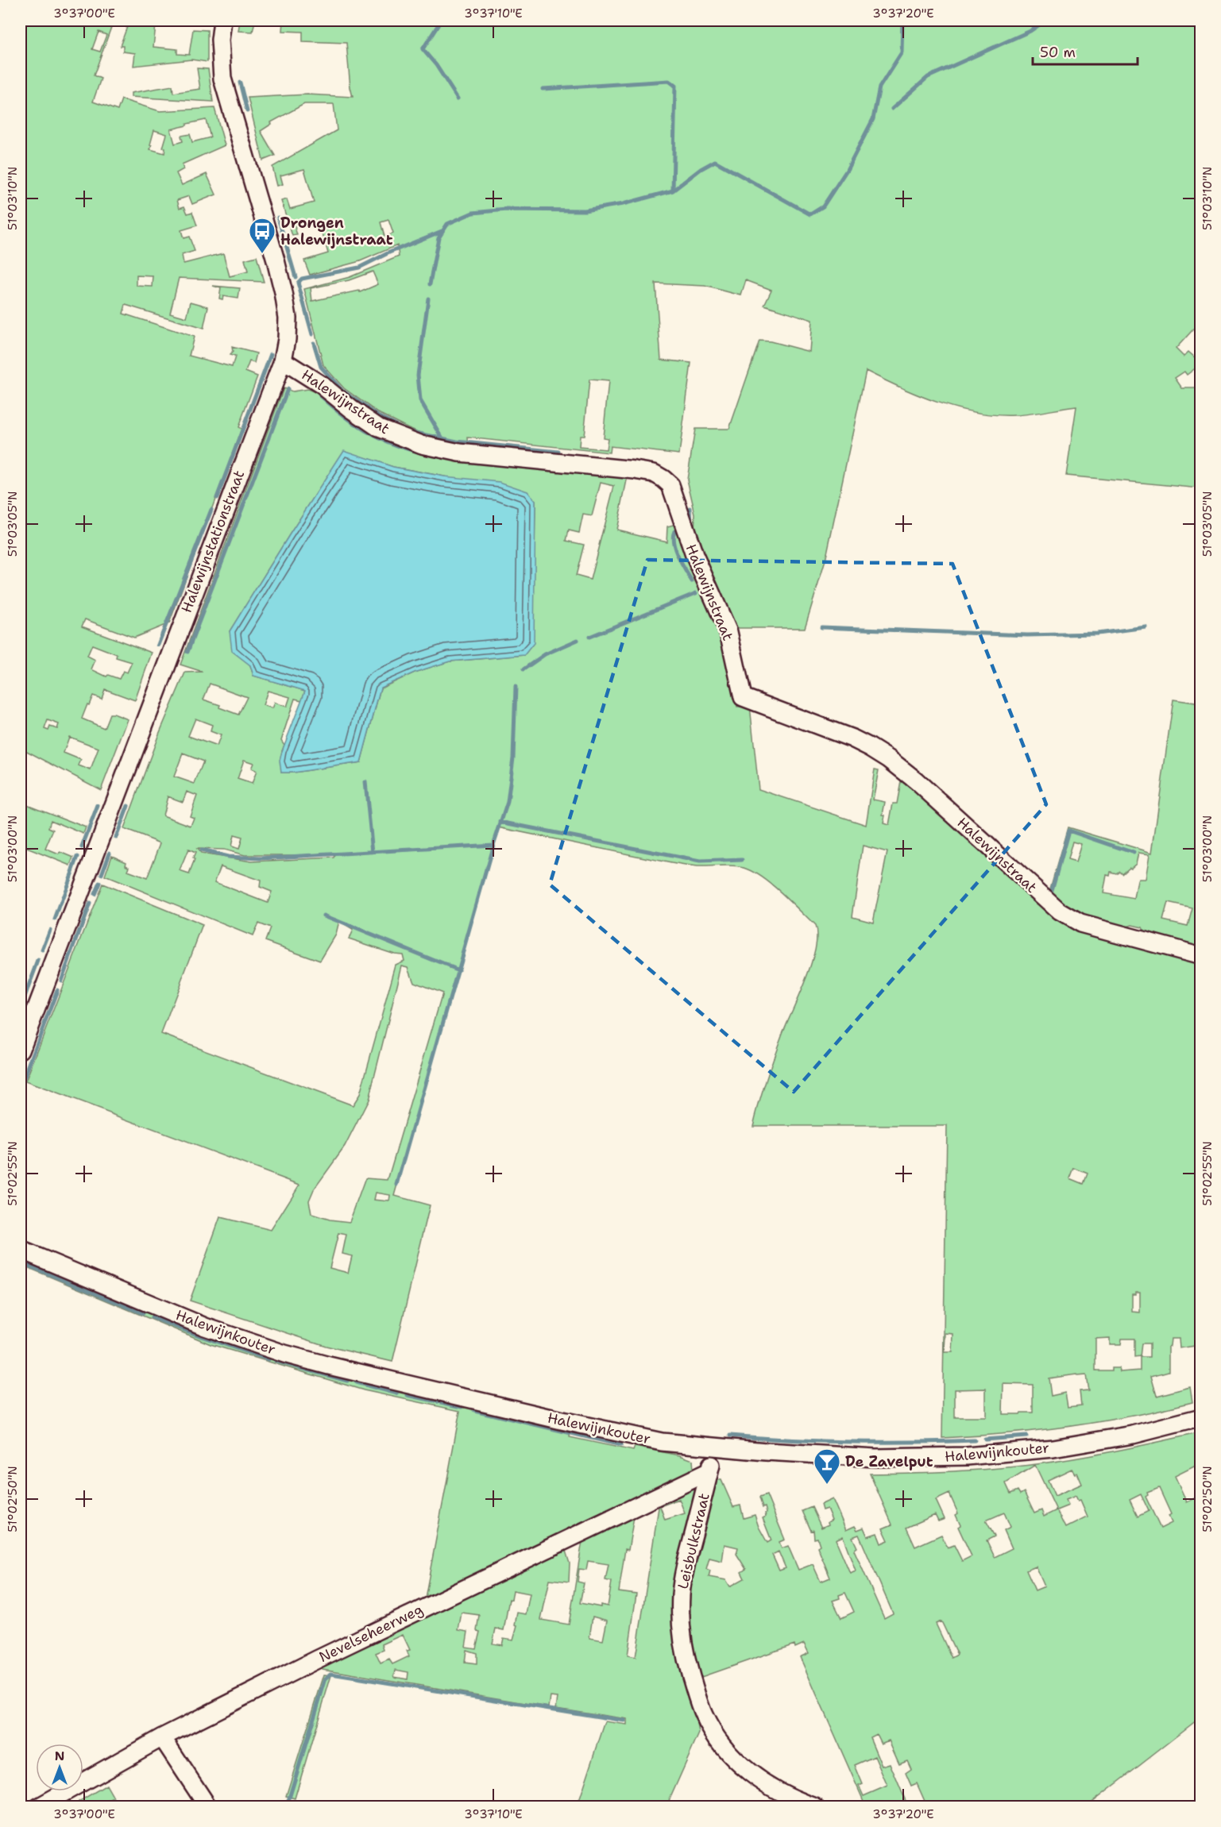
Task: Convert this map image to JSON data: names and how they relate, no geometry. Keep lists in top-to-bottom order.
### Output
{
  "streets": {
    "street": [
      "Halewijnstraat",
      "Halewijnstationstraat",
      "Halewijnkouter",
      "Leisbulkstraat",
      "Nevelseheerweg"
    ]
  },
  "crossings": [
    ["Halewijnstraat", "Halewijnstationstraat"],
    ["Halewijnkouter", "Leisbulkstraat"],
    ["Leisbulkstraat", "Nevelseheerweg"]
  ],
  "places": {
    "bus stop": ["Drongen Halewijnstraat"],
    "bar": ["De Zavelput"]
  },
  "scale_bar": "50 m",
  "north": "top",
  "coordinates": [
    "3°37'00\"E",
    "3°37'10\"E",
    "3°37'20\"E",
    "51°03'10\"N",
    "51°03'05\"N",
    "51°03'00\"N",
    "51°02'55\"N",
    "51°02'50\"N"
  ]
}
